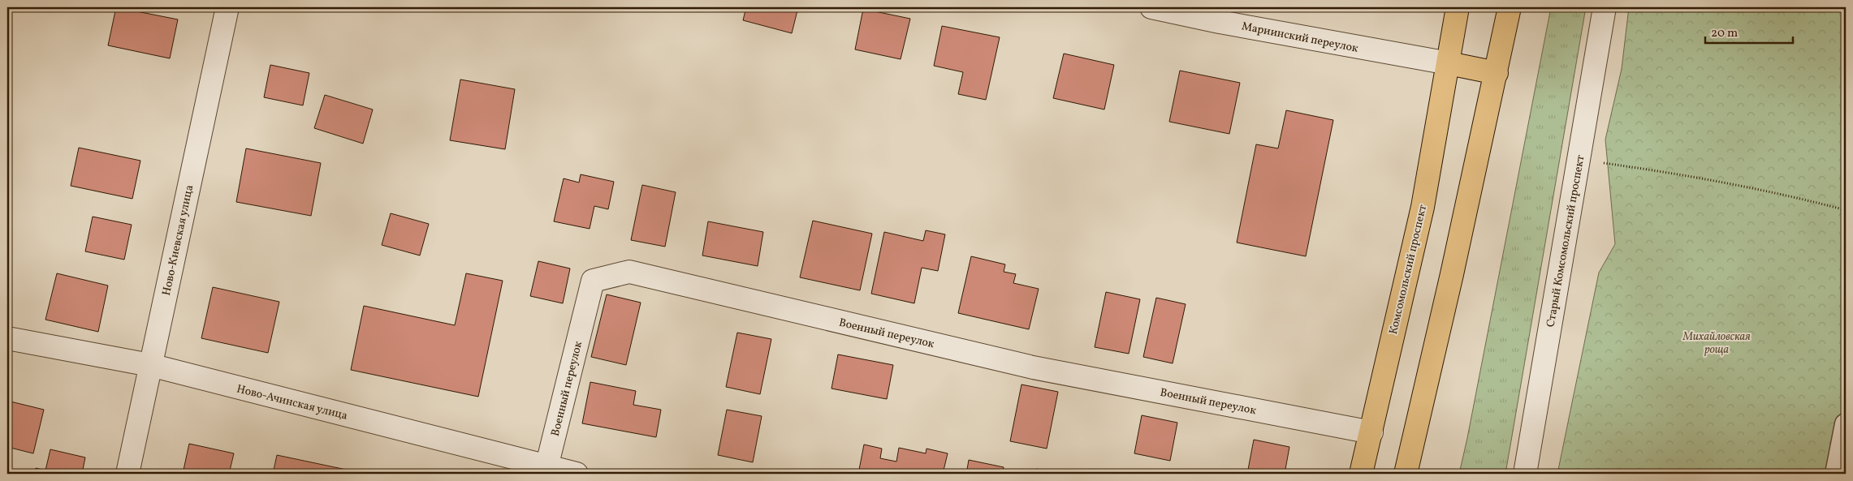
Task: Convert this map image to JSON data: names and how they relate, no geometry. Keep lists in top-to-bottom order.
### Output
{
  "streets": {
    "main road": ["Комсомольский проспект"],
    "street": [
      "Мариинский переулок",
      "Ново-Киевская улица",
      "Старый Комсомольский проспект",
      "Военный переулок",
      "Ново-Ачинская улица"
    ]
  },
  "crossings": [
    ["Мариинский переулок", "Комсомольский проспект"],
    ["Ново-Киевская улица", "Ново-Ачинская улица"],
    ["Комсомольский проспект", "Военный переулок"],
    ["Военный переулок", "Ново-Ачинская улица"]
  ],
  "parks": ["Михайловская роща"],
  "scale_bar": "20 m"
}
